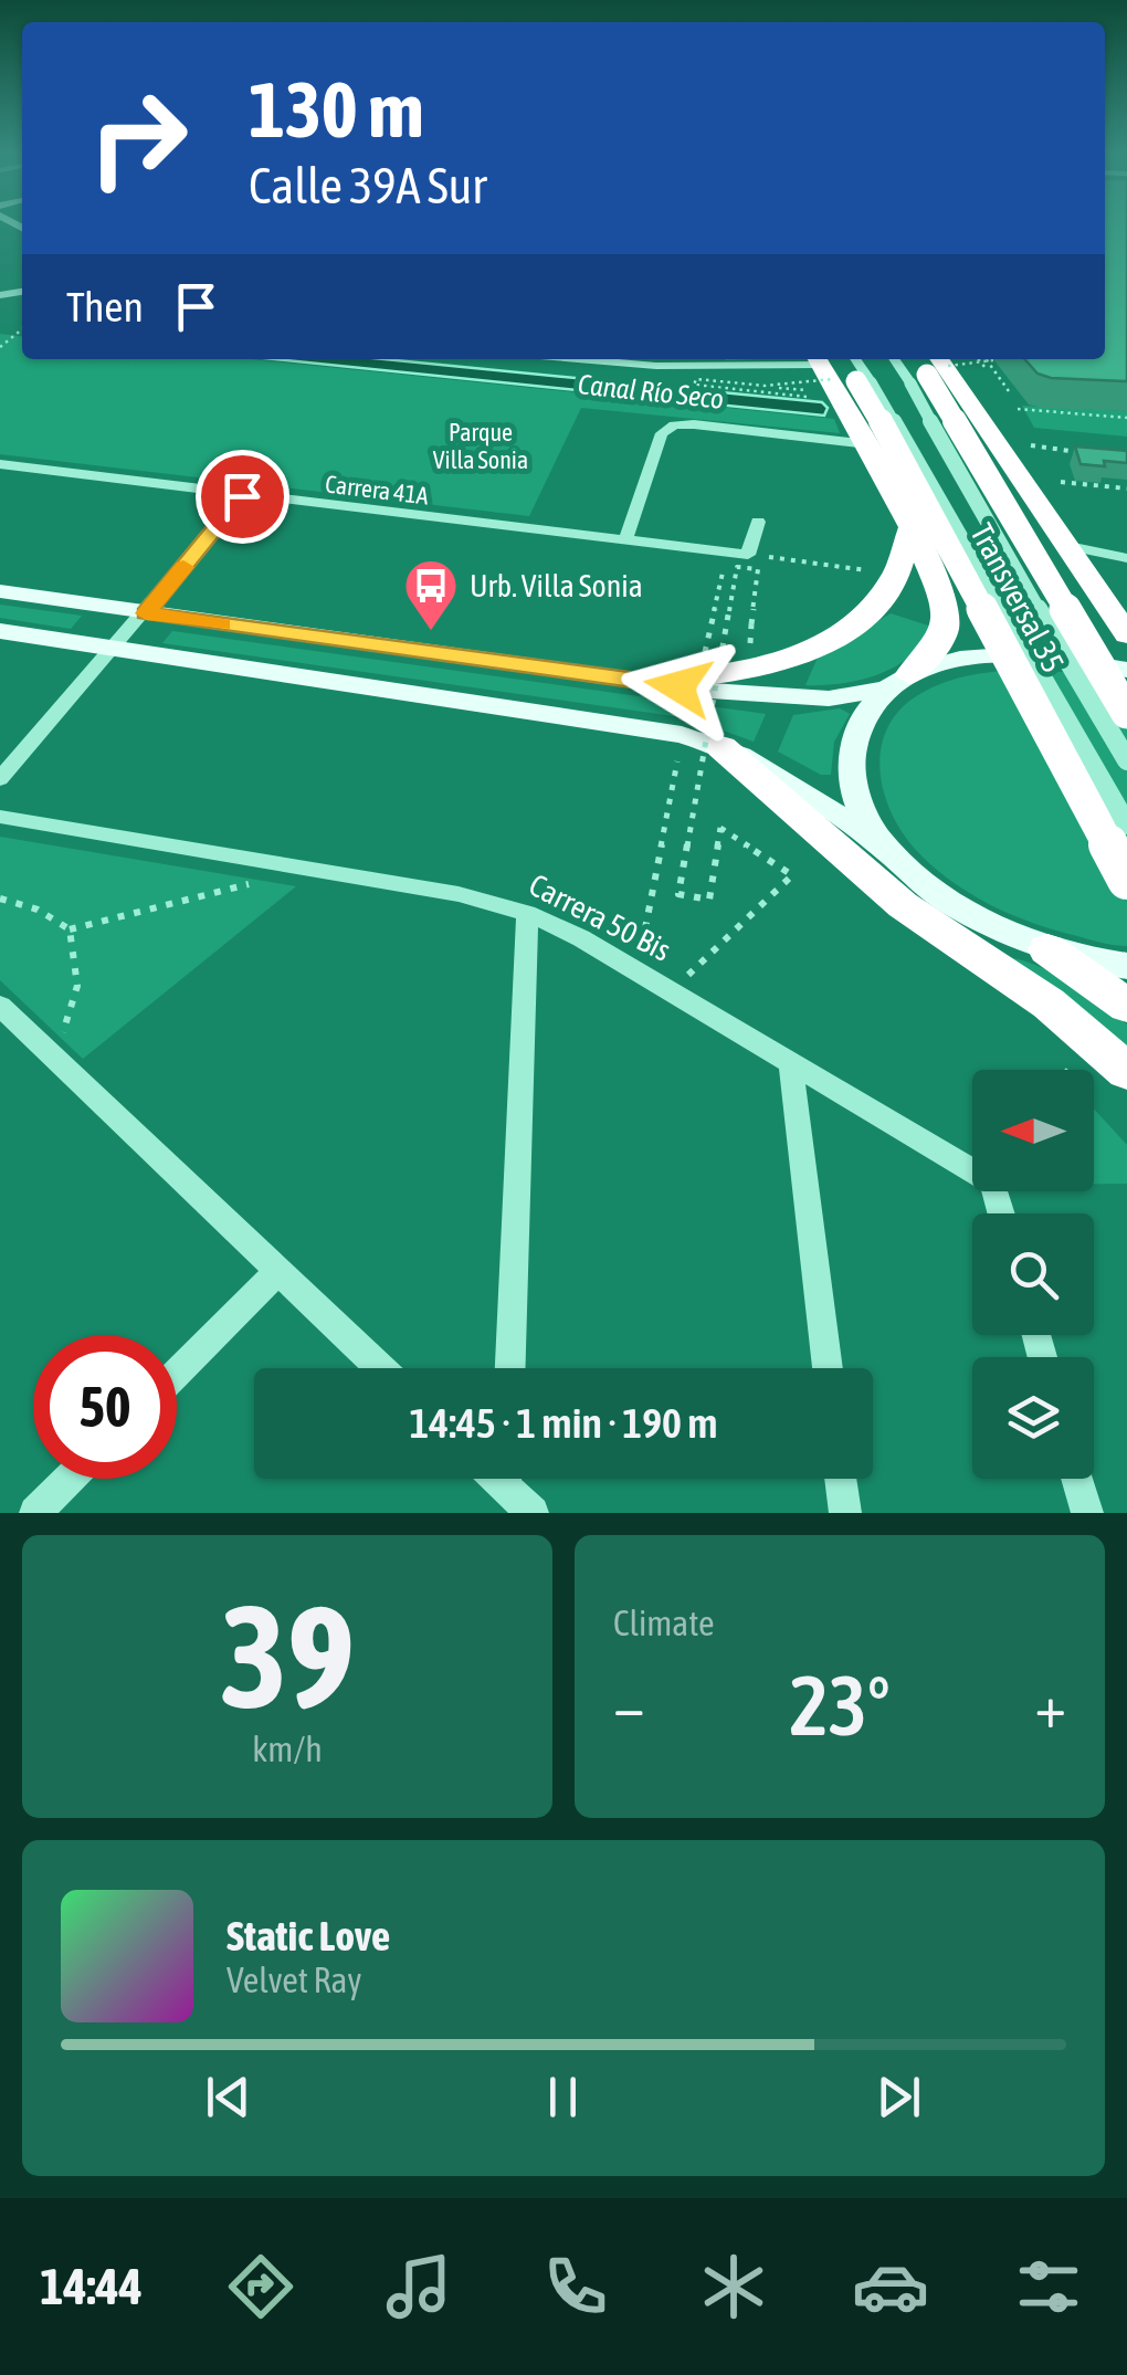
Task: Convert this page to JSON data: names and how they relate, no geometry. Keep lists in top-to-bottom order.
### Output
{
  "streets": {
    "highway": ["Transversal 35"],
    "street": ["Carrera 41A", "Carrera 50 Bis"]
  },
  "water": ["Canal Río Seco"],
  "parks": ["Parque Villa Sonia"],
  "places": {
    "bus stop": ["Urb. Villa Sonia"]
  },
  "north": "left",
  "page": {
    "turn": ["130 m", "Calle 39A Sur"],
    "then": "Then",
    "limit": "50",
    "trip": "14:45 · 1 min · 190 m",
    "tile": [
      ["39", "km/h"],
      "Climate"
    ],
    "heat": ["−", "23°", "+"],
    "song": ["Static Love", "Velvet Ray"],
    "tabs": "14:44"
  }
}
